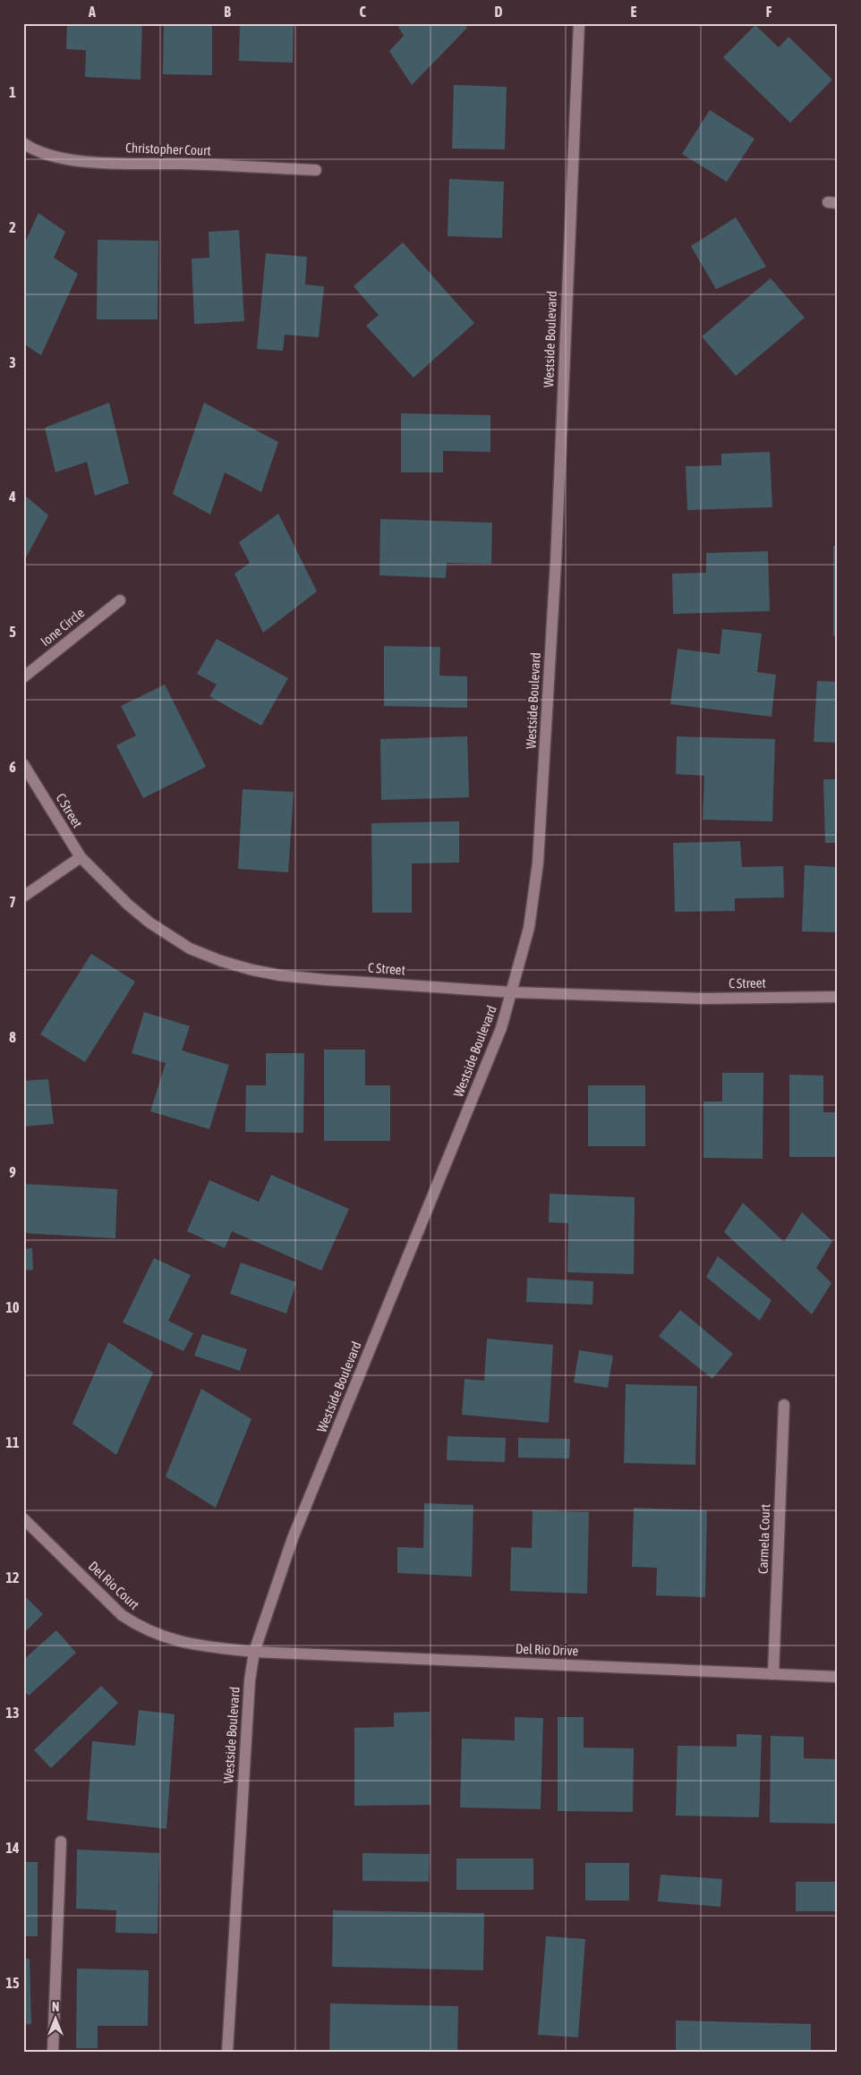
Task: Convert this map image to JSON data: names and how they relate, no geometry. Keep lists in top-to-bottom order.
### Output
{
  "streets": {
    "street": [
      "Christopher Court",
      "Westside Boulevard",
      "Ione Circle",
      "C Street",
      "Carmela Court",
      "Del Rio Court",
      "Del Rio Drive"
    ]
  },
  "crossings": [
    ["Westside Boulevard", "C Street"],
    ["Westside Boulevard", "Del Rio Court"],
    ["Westside Boulevard", "Del Rio Drive"],
    ["Carmela Court", "Del Rio Drive"],
    ["Del Rio Court", "Del Rio Drive"]
  ],
  "north": "top",
  "grid": {
    "columns": [
      "A",
      "B",
      "C",
      "D",
      "E",
      "F"
    ],
    "rows": [
      "1",
      "2",
      "3",
      "4",
      "5",
      "6",
      "7",
      "8",
      "9",
      "10",
      "11",
      "12",
      "13",
      "14",
      "15"
    ]
  }
}
